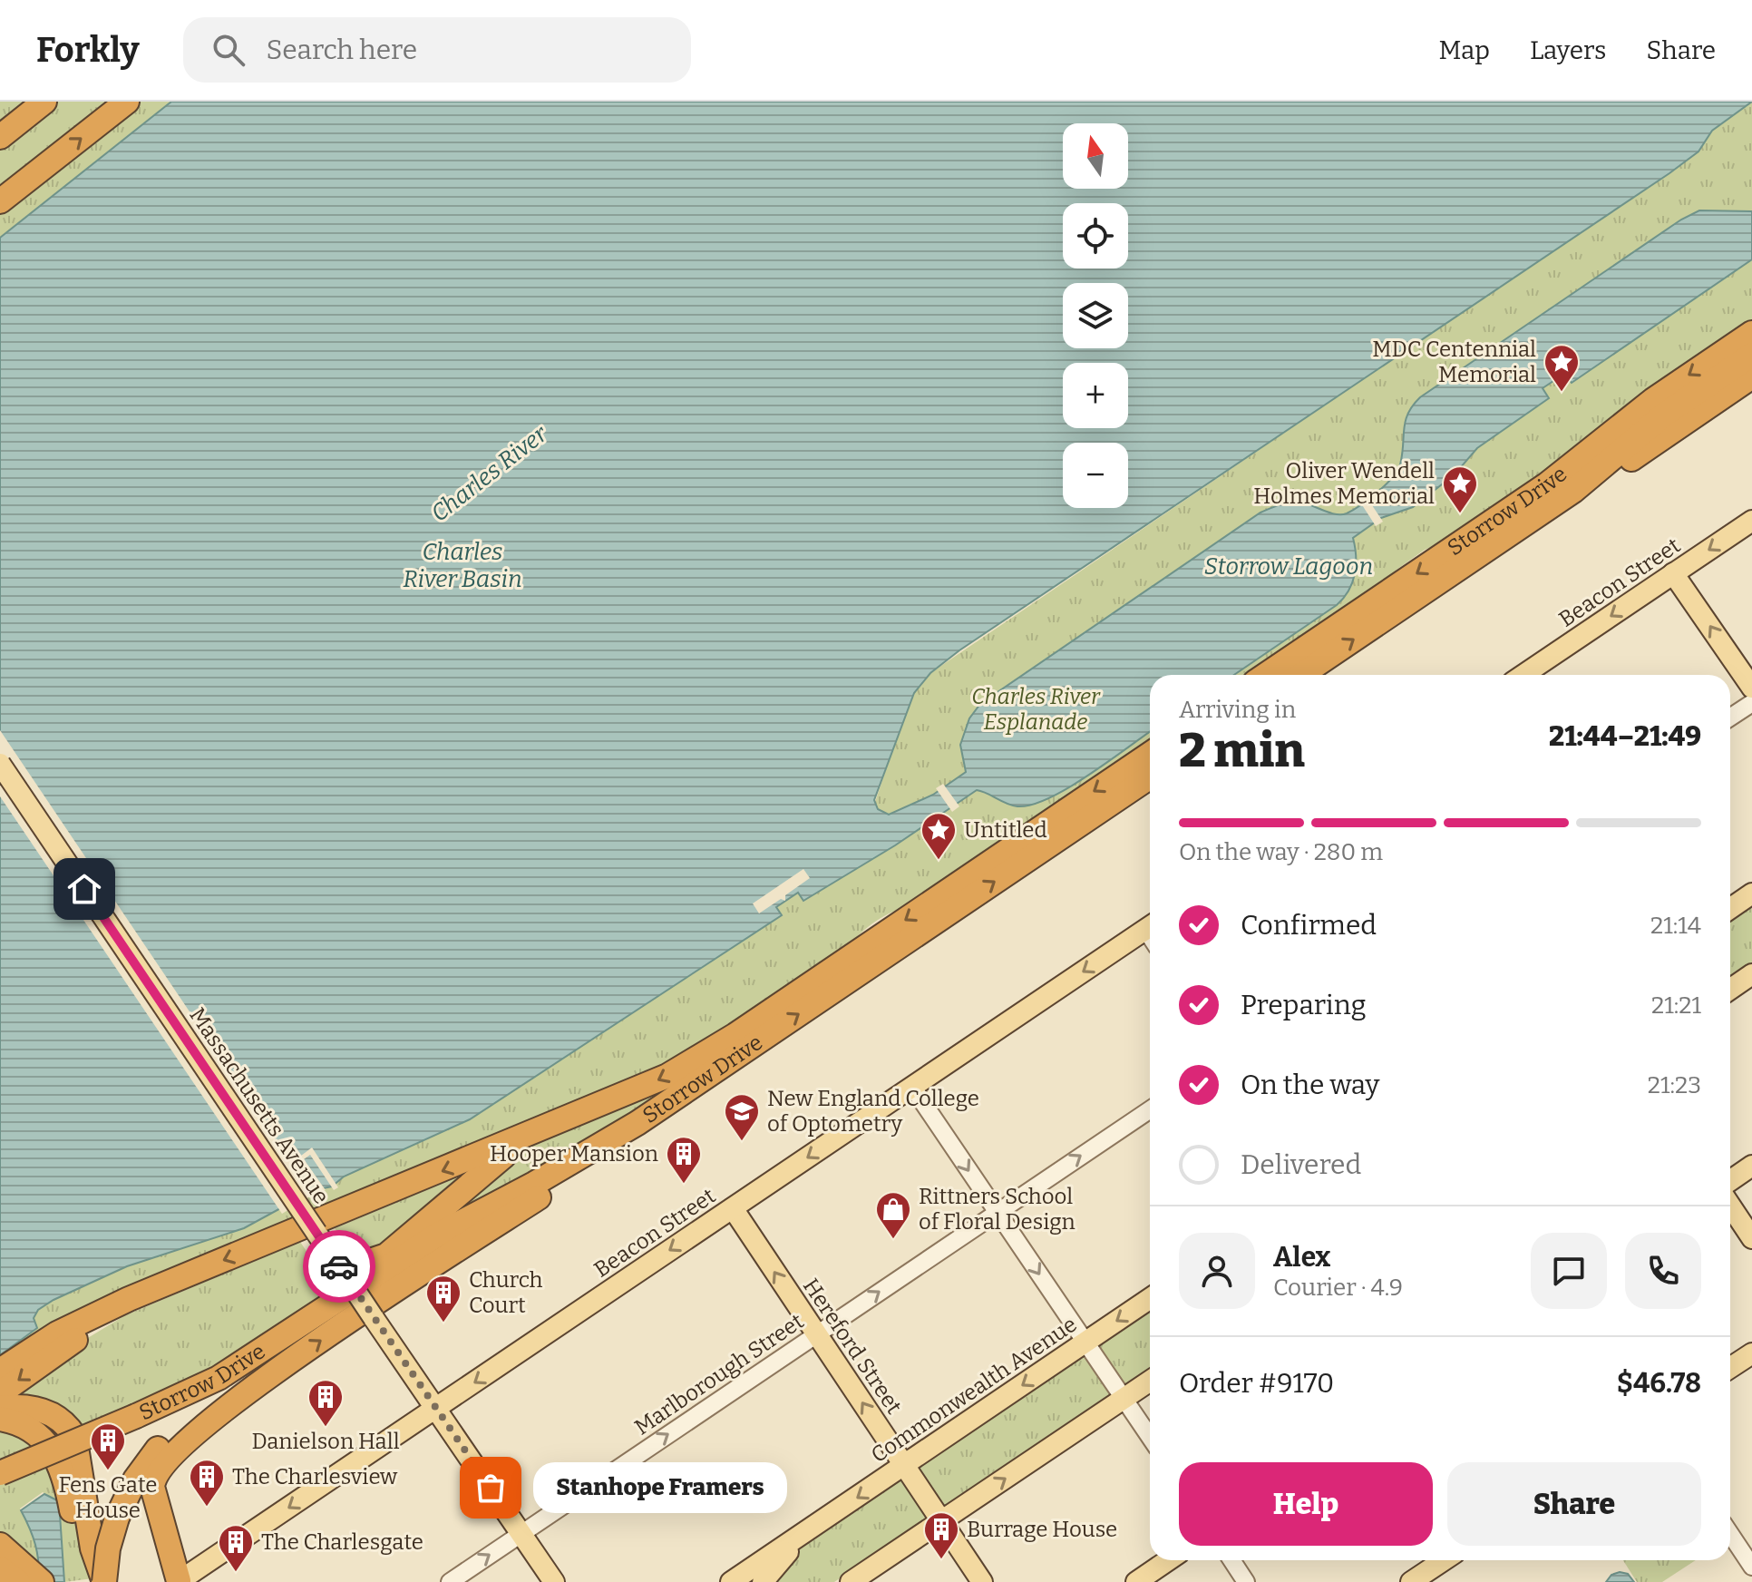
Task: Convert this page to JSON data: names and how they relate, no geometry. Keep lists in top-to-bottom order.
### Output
{
  "streets": {
    "highway": ["Storrow Drive"],
    "main road": [
      "Beacon Street",
      "Massachusetts Avenue",
      "Hereford Street",
      "Commonwealth Avenue"
    ],
    "street": ["Marlborough Street"]
  },
  "crossings": [
    ["Beacon Street", "Massachusetts Avenue"],
    ["Beacon Street", "Hereford Street"],
    ["Massachusetts Avenue", "Marlborough Street"],
    ["Hereford Street", "Marlborough Street"],
    ["Hereford Street", "Commonwealth Avenue"]
  ],
  "one_way": ["Beacon Street", "Hereford Street", "Marlborough Street"],
  "water": ["Charles River", "Charles River Basin", "Storrow Lagoon"],
  "parks": ["Charles River Esplanade"],
  "places": {
    "place": ["MDC Centennial Memorial", "Oliver Wendell Holmes Memorial", "Untitled"],
    "school or university": ["New England College of Optometry"],
    "building": [
      "Hooper Mansion",
      "Church Court",
      "Danielson Hall",
      "Fens Gate House",
      "The Charlesview",
      "Burrage House",
      "The Charlesgate"
    ],
    "shop": ["Rittners School of Floral Design"],
    "other": ["Stanhope Framers"]
  },
  "north": "top",
  "page": {
    "header": "Forkly",
    "search": "Search here",
    "nav": ["Map", "Layers", "Share"],
    "map_buttons": ["+", "−"],
    "heading": ["2 min", "Arriving in", "21:44–21:49"],
    "panel": [
      "Alex",
      "Courier · 4.9",
      "Order #9170",
      "$46.78"
    ],
    "bar": "On the way · 280 m",
    "list": [
      ["Confirmed", "21:14"],
      ["Preparing", "21:21"],
      ["On the way", "21:23"],
      "Delivered"
    ],
    "buttons": ["Help", "Share"],
    "bubble": "Stanhope Framers"
  }
}
